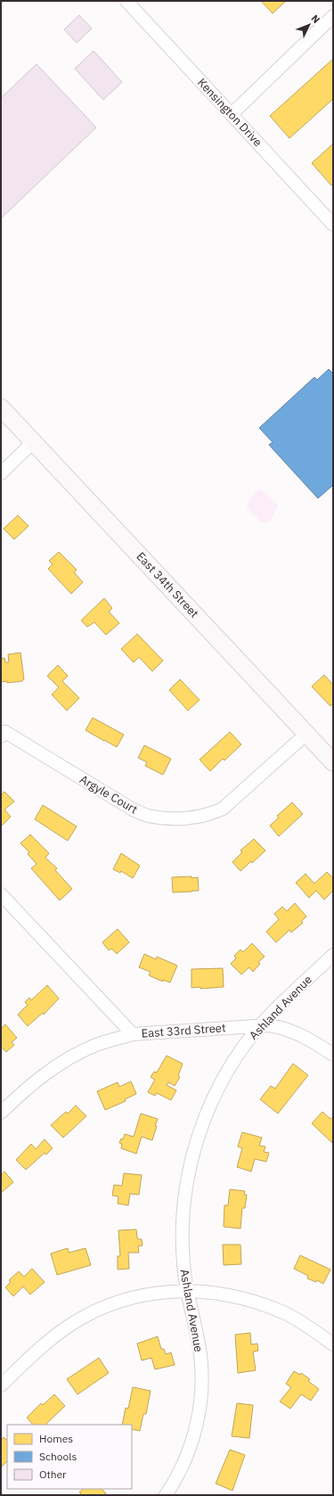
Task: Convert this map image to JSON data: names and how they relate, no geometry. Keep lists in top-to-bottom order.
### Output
{
  "streets": {
    "street": [
      "Kensington Drive",
      "East 34th Street",
      "Argyle Court",
      "Ashland Avenue",
      "East 33rd Street"
    ]
  },
  "crossings": [
    ["East 34th Street", "Argyle Court"],
    ["Ashland Avenue", "East 33rd Street"]
  ],
  "legend": ["Homes", "Schools", "Other"],
  "north": "top right"
}
